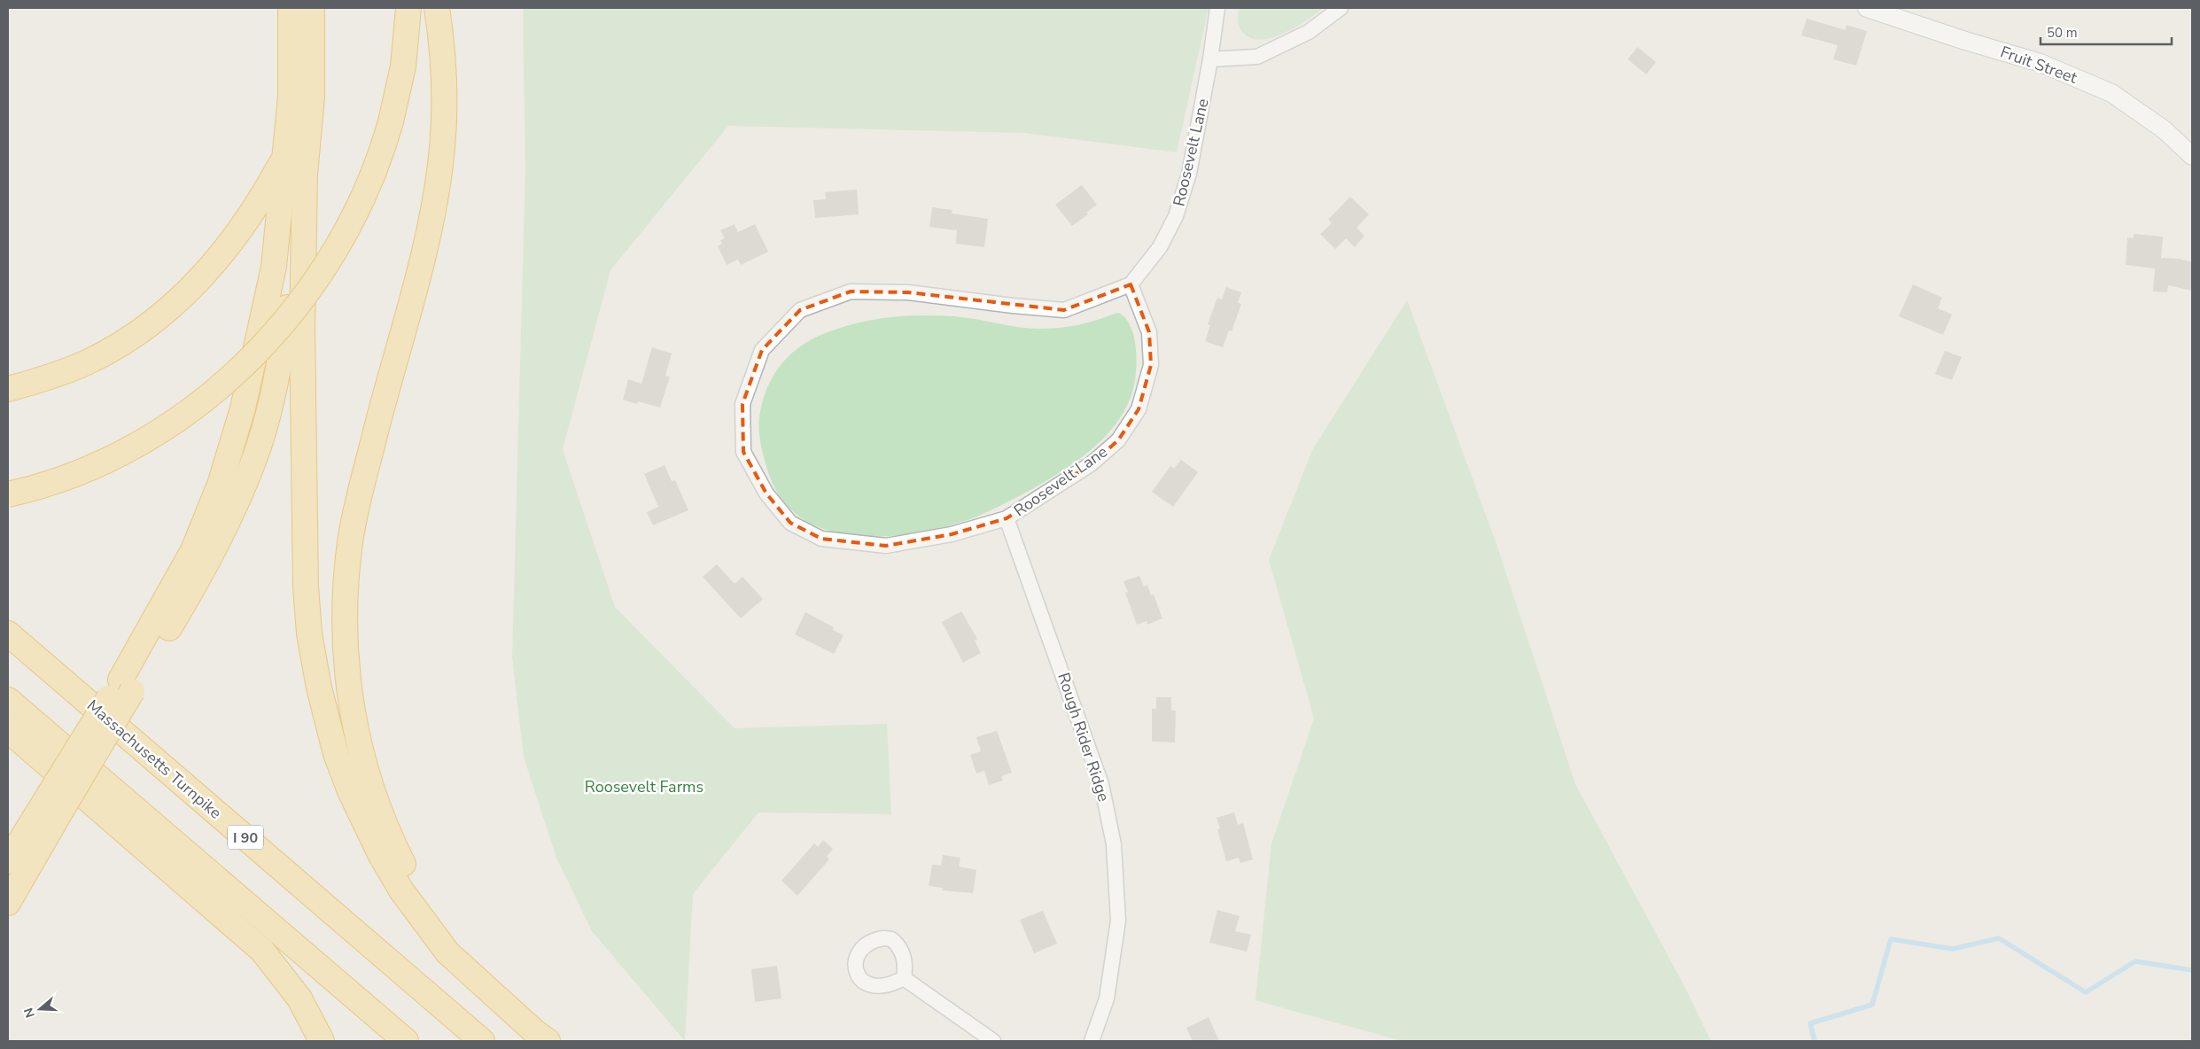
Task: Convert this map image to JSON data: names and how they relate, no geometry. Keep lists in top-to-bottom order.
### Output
{
  "streets": {
    "highway": ["Massachusetts Turnpike", "I 90"],
    "street": ["Fruit Street", "Roosevelt Lane", "Rough Rider Ridge"]
  },
  "crossings": [
    ["Roosevelt Lane", "Rough Rider Ridge"]
  ],
  "parks": ["Roosevelt Farms"],
  "scale_bar": "50 m",
  "north": "left"
}
